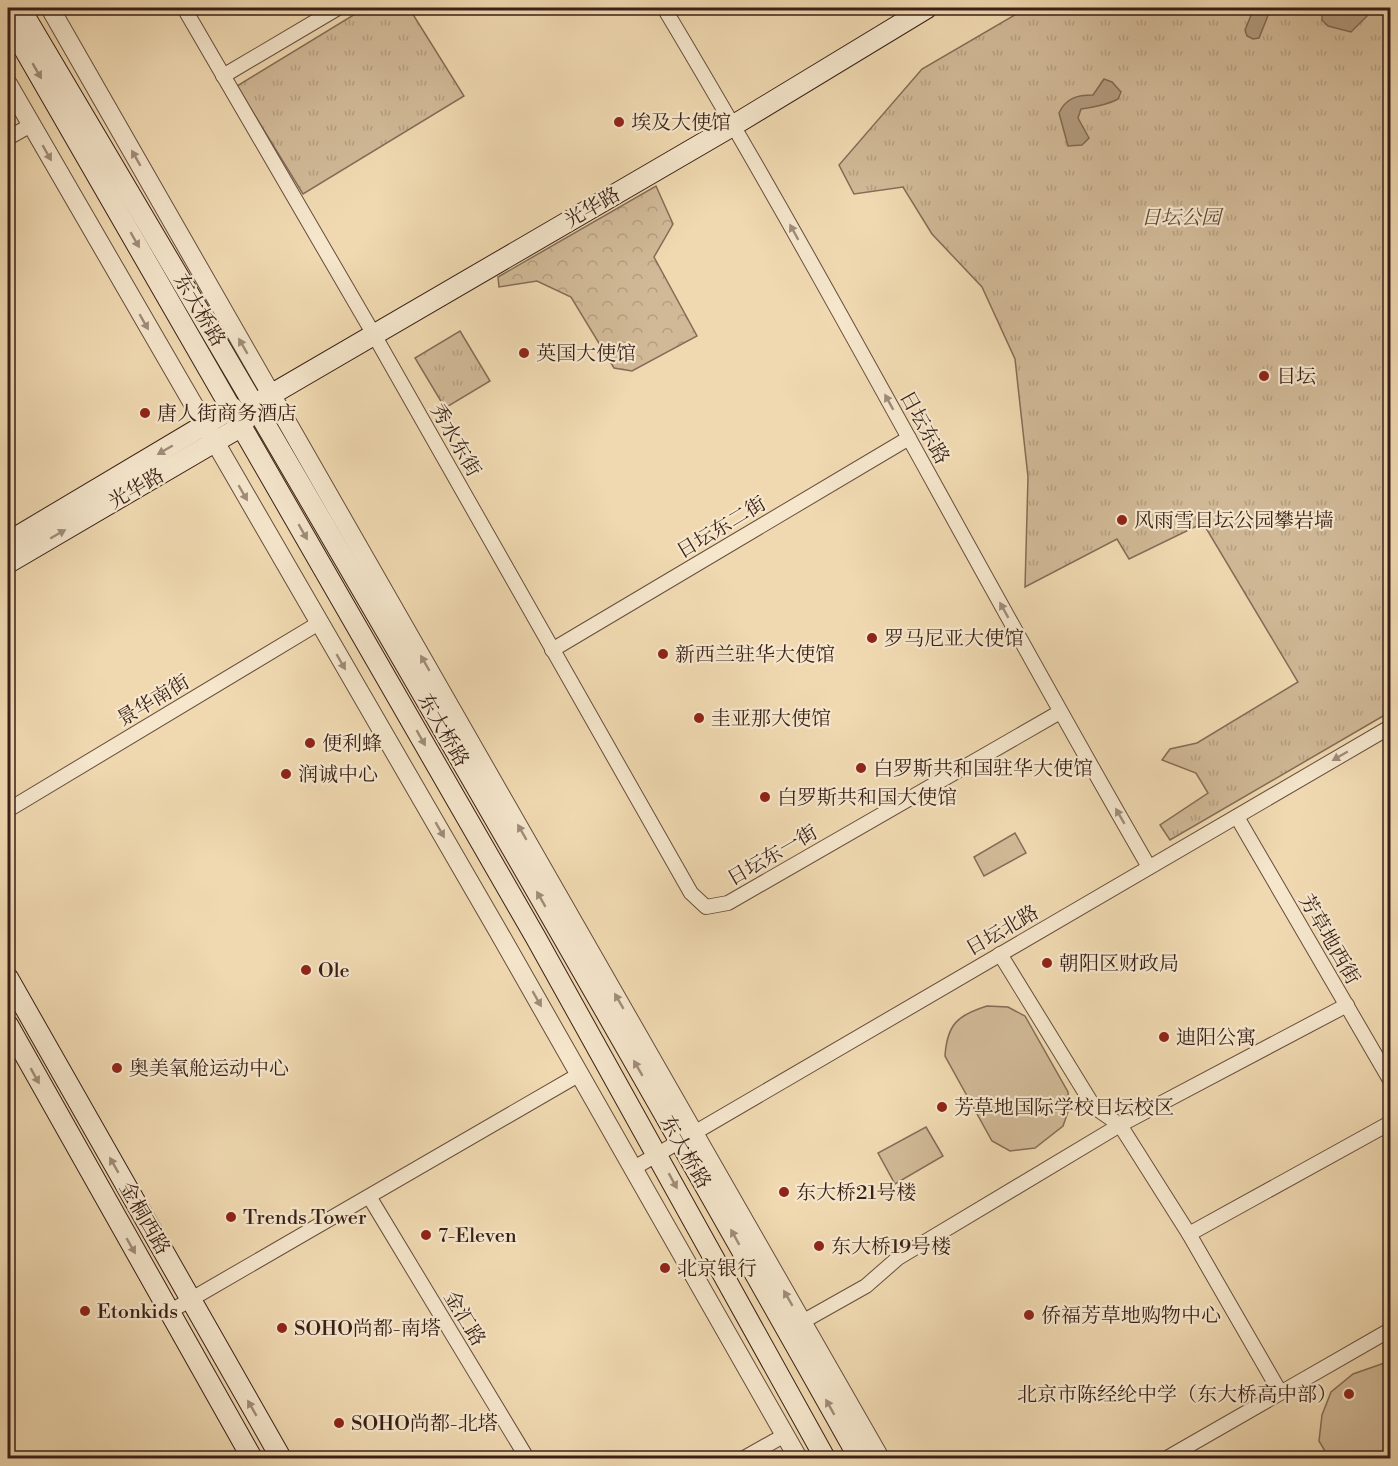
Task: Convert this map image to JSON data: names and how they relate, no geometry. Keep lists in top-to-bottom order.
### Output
{
  "streets": {
    "main road": ["光华路", "东大桥路", "金桐西路"],
    "street": [
      "日坛东路",
      "秀水东街",
      "日坛东二街",
      "景华南街",
      "日坛东一街",
      "日坛北路",
      "芳草地西街",
      "金汇路"
    ]
  },
  "crossings": [
    ["光华路", "东大桥路"],
    ["光华路", "日坛东路"],
    ["光华路", "秀水东街"],
    ["东大桥路", "日坛北路"],
    ["日坛东路", "日坛东二街"],
    ["日坛东路", "日坛东一街"],
    ["日坛东路", "日坛北路"],
    ["秀水东街", "日坛东二街"],
    ["秀水东街", "日坛东一街"],
    ["日坛北路", "芳草地西街"]
  ],
  "one_way": ["日坛东路"],
  "parks": ["日坛公园"],
  "places": [
    "埃及大使馆",
    "英国大使馆",
    "日坛",
    "唐人街商务酒店",
    "风雨雪日坛公园攀岩墙",
    "罗马尼亚大使馆",
    "新西兰驻华大使馆",
    "圭亚那大使馆",
    "便利蜂",
    "白罗斯共和国驻华大使馆",
    "润诚中心",
    "白罗斯共和国大使馆",
    "朝阳区财政局",
    "Ole",
    "迪阳公寓",
    "奥美氧舱运动中心",
    "芳草地国际学校日坛校区",
    "东大桥21号楼",
    "Trends Tower",
    "7-Eleven",
    "东大桥19号楼",
    "北京银行",
    "Etonkids",
    "侨福芳草地购物中心",
    "SOHO尚都-南塔",
    "北京市陈经纶中学（东大桥高中部）",
    "SOHO尚都-北塔"
  ]
}
